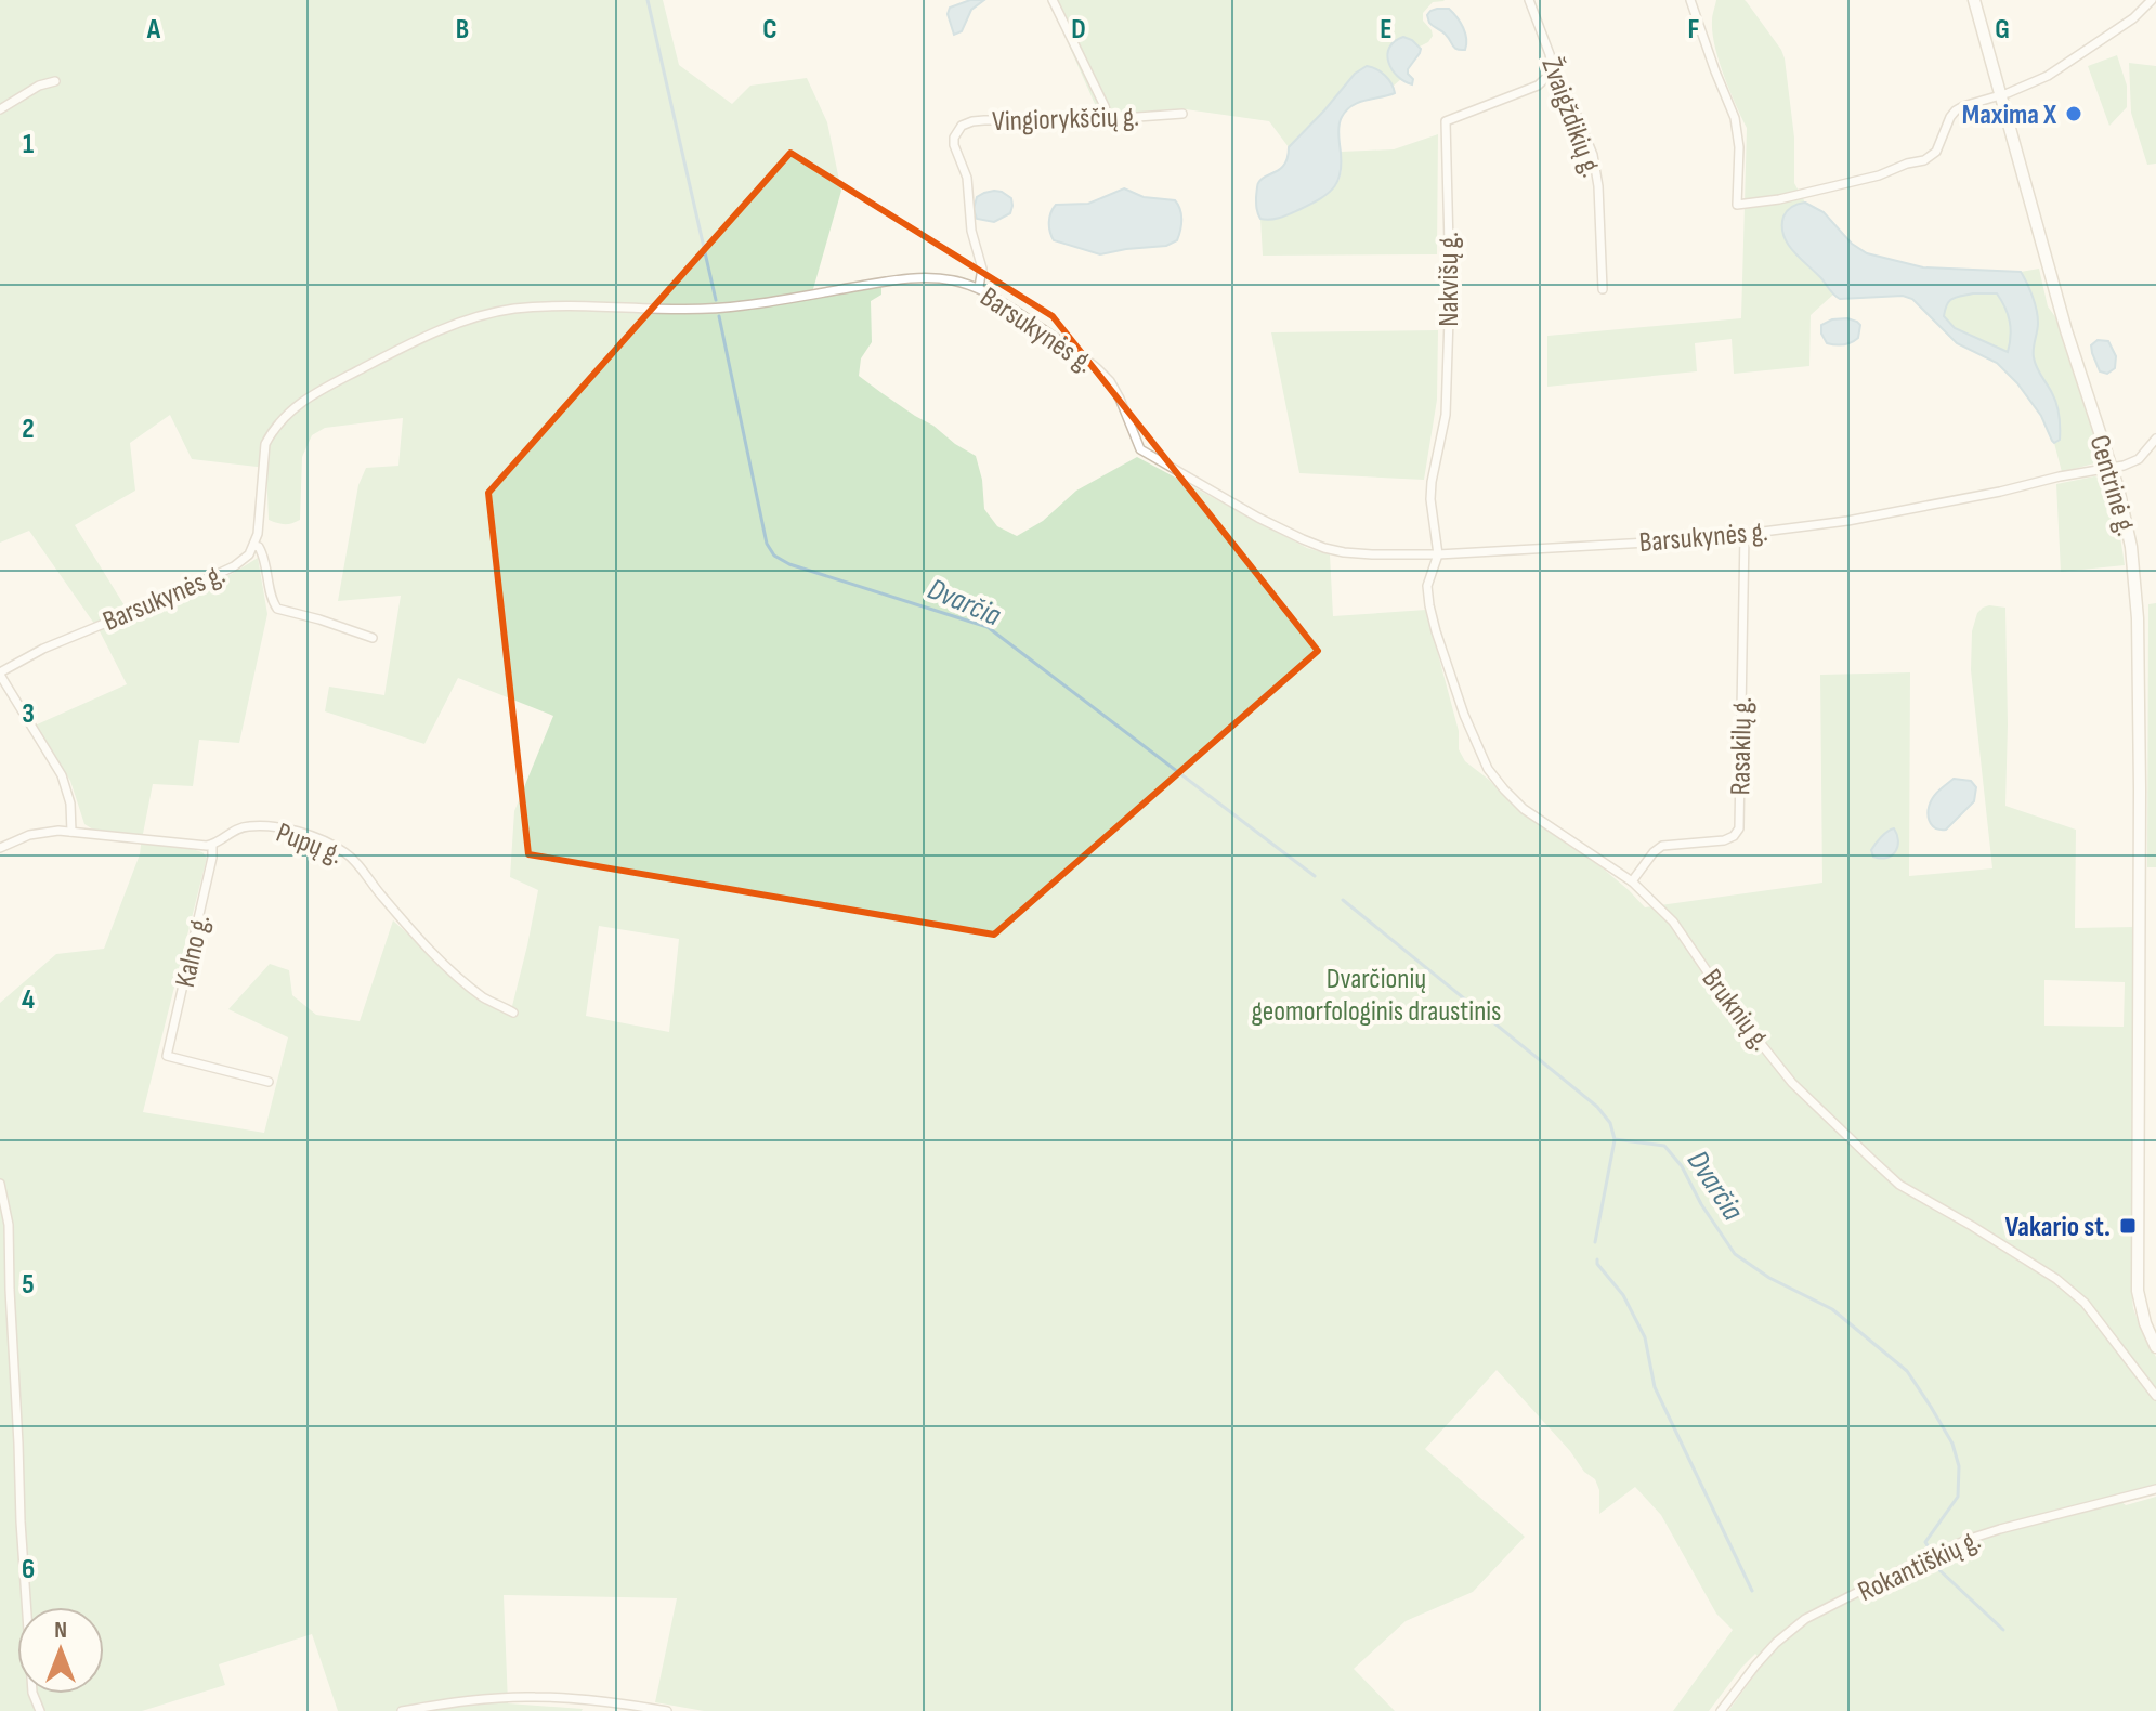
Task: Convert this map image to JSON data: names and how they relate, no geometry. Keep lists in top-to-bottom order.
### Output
{
  "streets": {
    "main road": ["Centrinė g."],
    "street": [
      "Žvaigždikių g.",
      "Vingiorykščių g.",
      "Nakvišų g.",
      "Barsukynės g.",
      "Rasakilų g.",
      "Pupų g.",
      "Kalno g.",
      "Bruknių g.",
      "Rokantiškių g."
    ]
  },
  "crossings": [
    ["Žvaigždikių g.", "Nakvišų g."],
    ["Vingiorykščių g.", "Barsukynės g."],
    ["Nakvišų g.", "Barsukynės g."],
    ["Nakvišų g.", "Bruknių g."],
    ["Barsukynės g.", "Centrinė g."],
    ["Barsukynės g.", "Rasakilų g."],
    ["Barsukynės g.", "Bruknių g."],
    ["Rasakilų g.", "Bruknių g."],
    ["Pupų g.", "Kalno g."]
  ],
  "water": ["Dvarčia"],
  "parks": ["Dvarčionių geomorfologinis draustinis"],
  "places": {
    "other": ["Maxima X"],
    "transit": ["Vakario st."]
  },
  "north": "top",
  "grid": {
    "columns": [
      "A",
      "B",
      "C",
      "D",
      "E",
      "F",
      "G"
    ],
    "rows": [
      "1",
      "2",
      "3",
      "4",
      "5",
      "6"
    ]
  }
}
